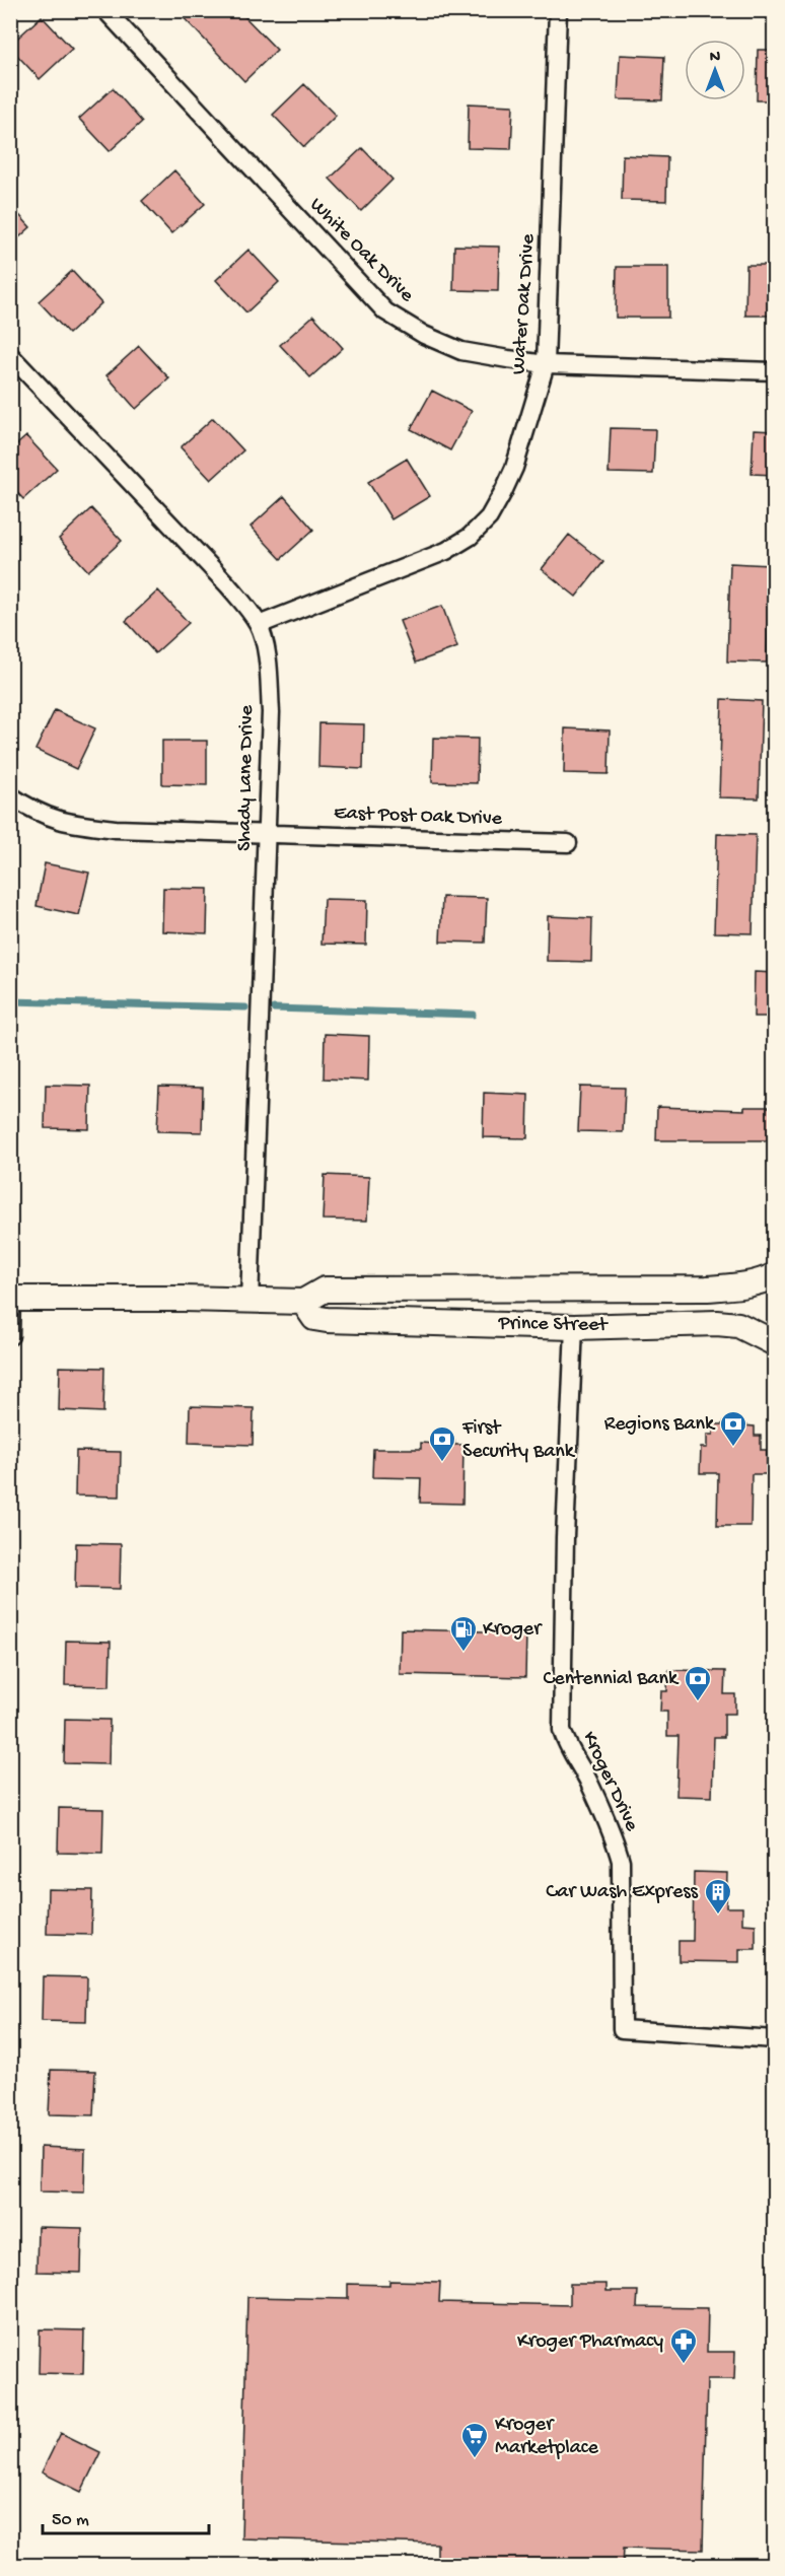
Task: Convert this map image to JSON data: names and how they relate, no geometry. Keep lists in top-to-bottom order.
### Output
{
  "streets": {
    "main road": ["Prince Street"],
    "street": [
      "White Oak Drive",
      "Water Oak Drive",
      "Shady Lane Drive",
      "East Post Oak Drive",
      "Kroger Drive"
    ]
  },
  "crossings": [
    ["White Oak Drive", "Water Oak Drive"],
    ["Water Oak Drive", "Shady Lane Drive"],
    ["Shady Lane Drive", "East Post Oak Drive"],
    ["Shady Lane Drive", "Prince Street"],
    ["Prince Street", "Kroger Drive"]
  ],
  "places": {
    "bank": ["Regions Bank", "First Security Bank", "Centennial Bank"],
    "fuel station": ["Kroger"],
    "building": ["Car Wash Express"],
    "pharmacy": ["Kroger Pharmacy"],
    "supermarket": ["Kroger Marketplace"]
  },
  "scale_bar": "50 m",
  "north": "top"
}
